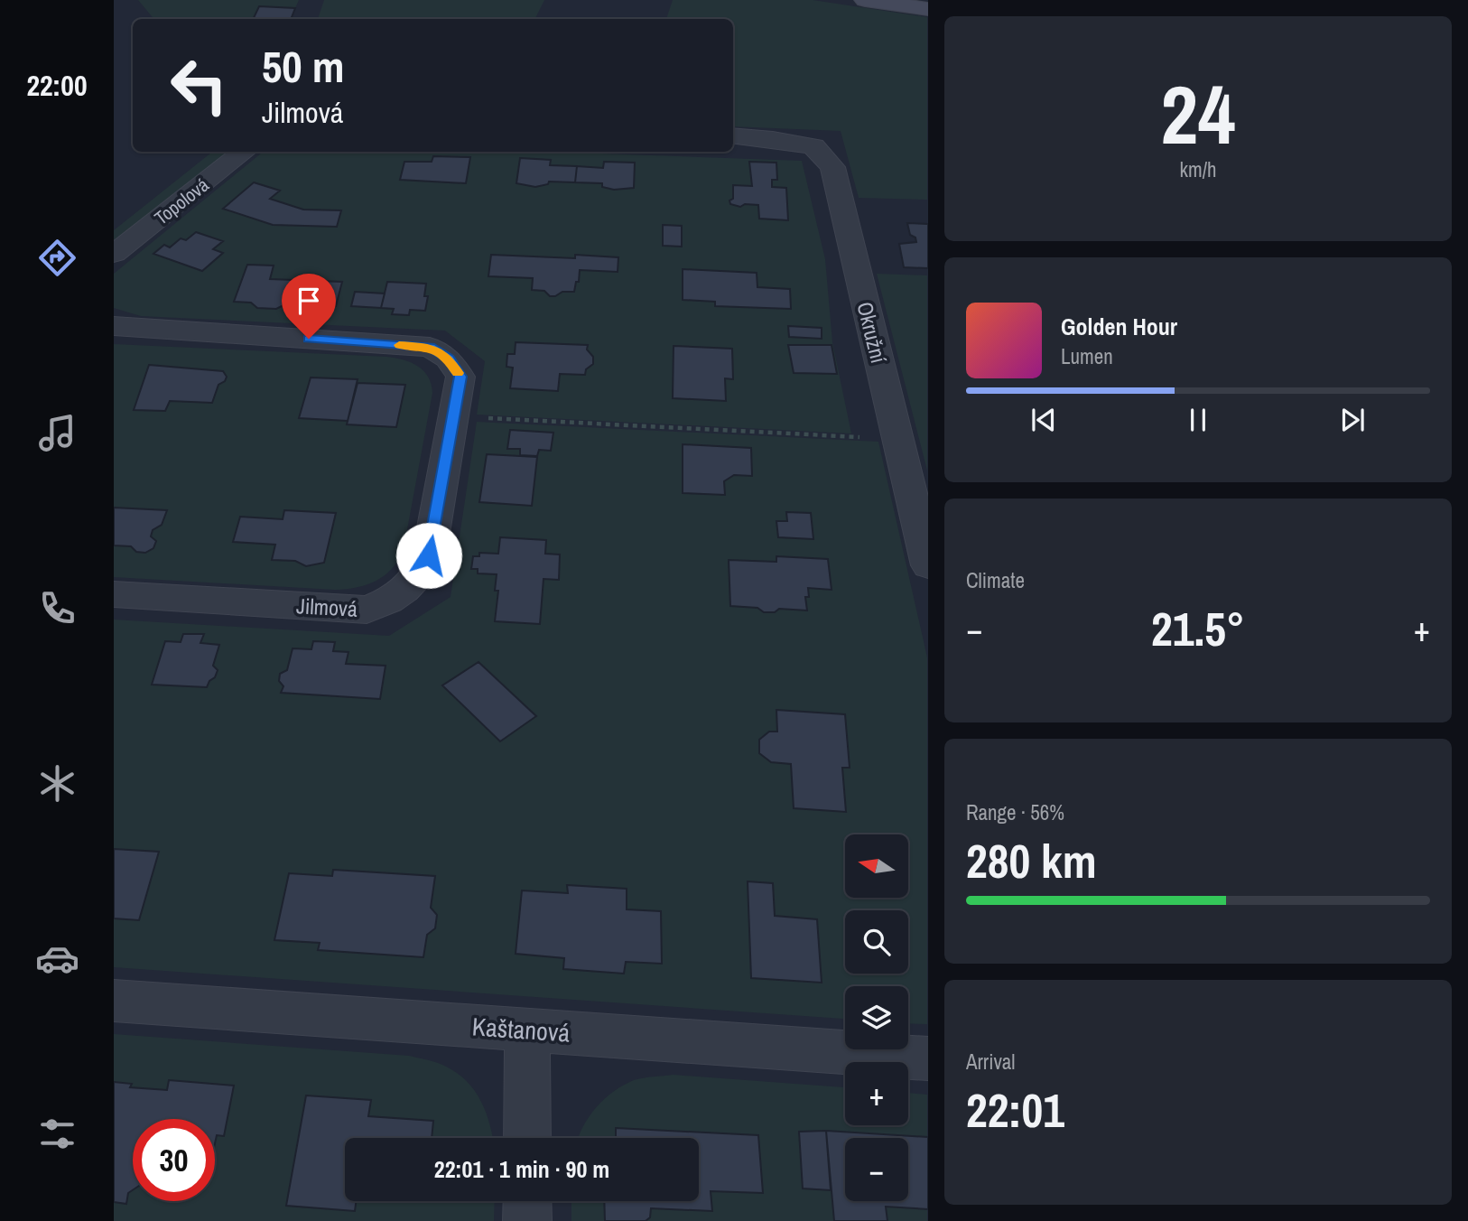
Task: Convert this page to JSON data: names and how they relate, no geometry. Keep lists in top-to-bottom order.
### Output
{
  "streets": {
    "street": [
      "Topolová",
      "Okružní",
      "Jilmová",
      "Kaštanová"
    ]
  },
  "north": "left",
  "page": {
    "tabs": "22:00",
    "tile": [
      ["24", "km/h"],
      "Climate",
      ["Range · 56%", "280 km"],
      ["Arrival", "22:01"]
    ],
    "turn": ["50 m", "Jilmová"],
    "song": ["Golden Hour", "Lumen"],
    "heat": ["−", "21.5°", "+"],
    "map_buttons": ["+", "−"],
    "limit": "30",
    "trip": "22:01 · 1 min · 90 m"
  }
}
